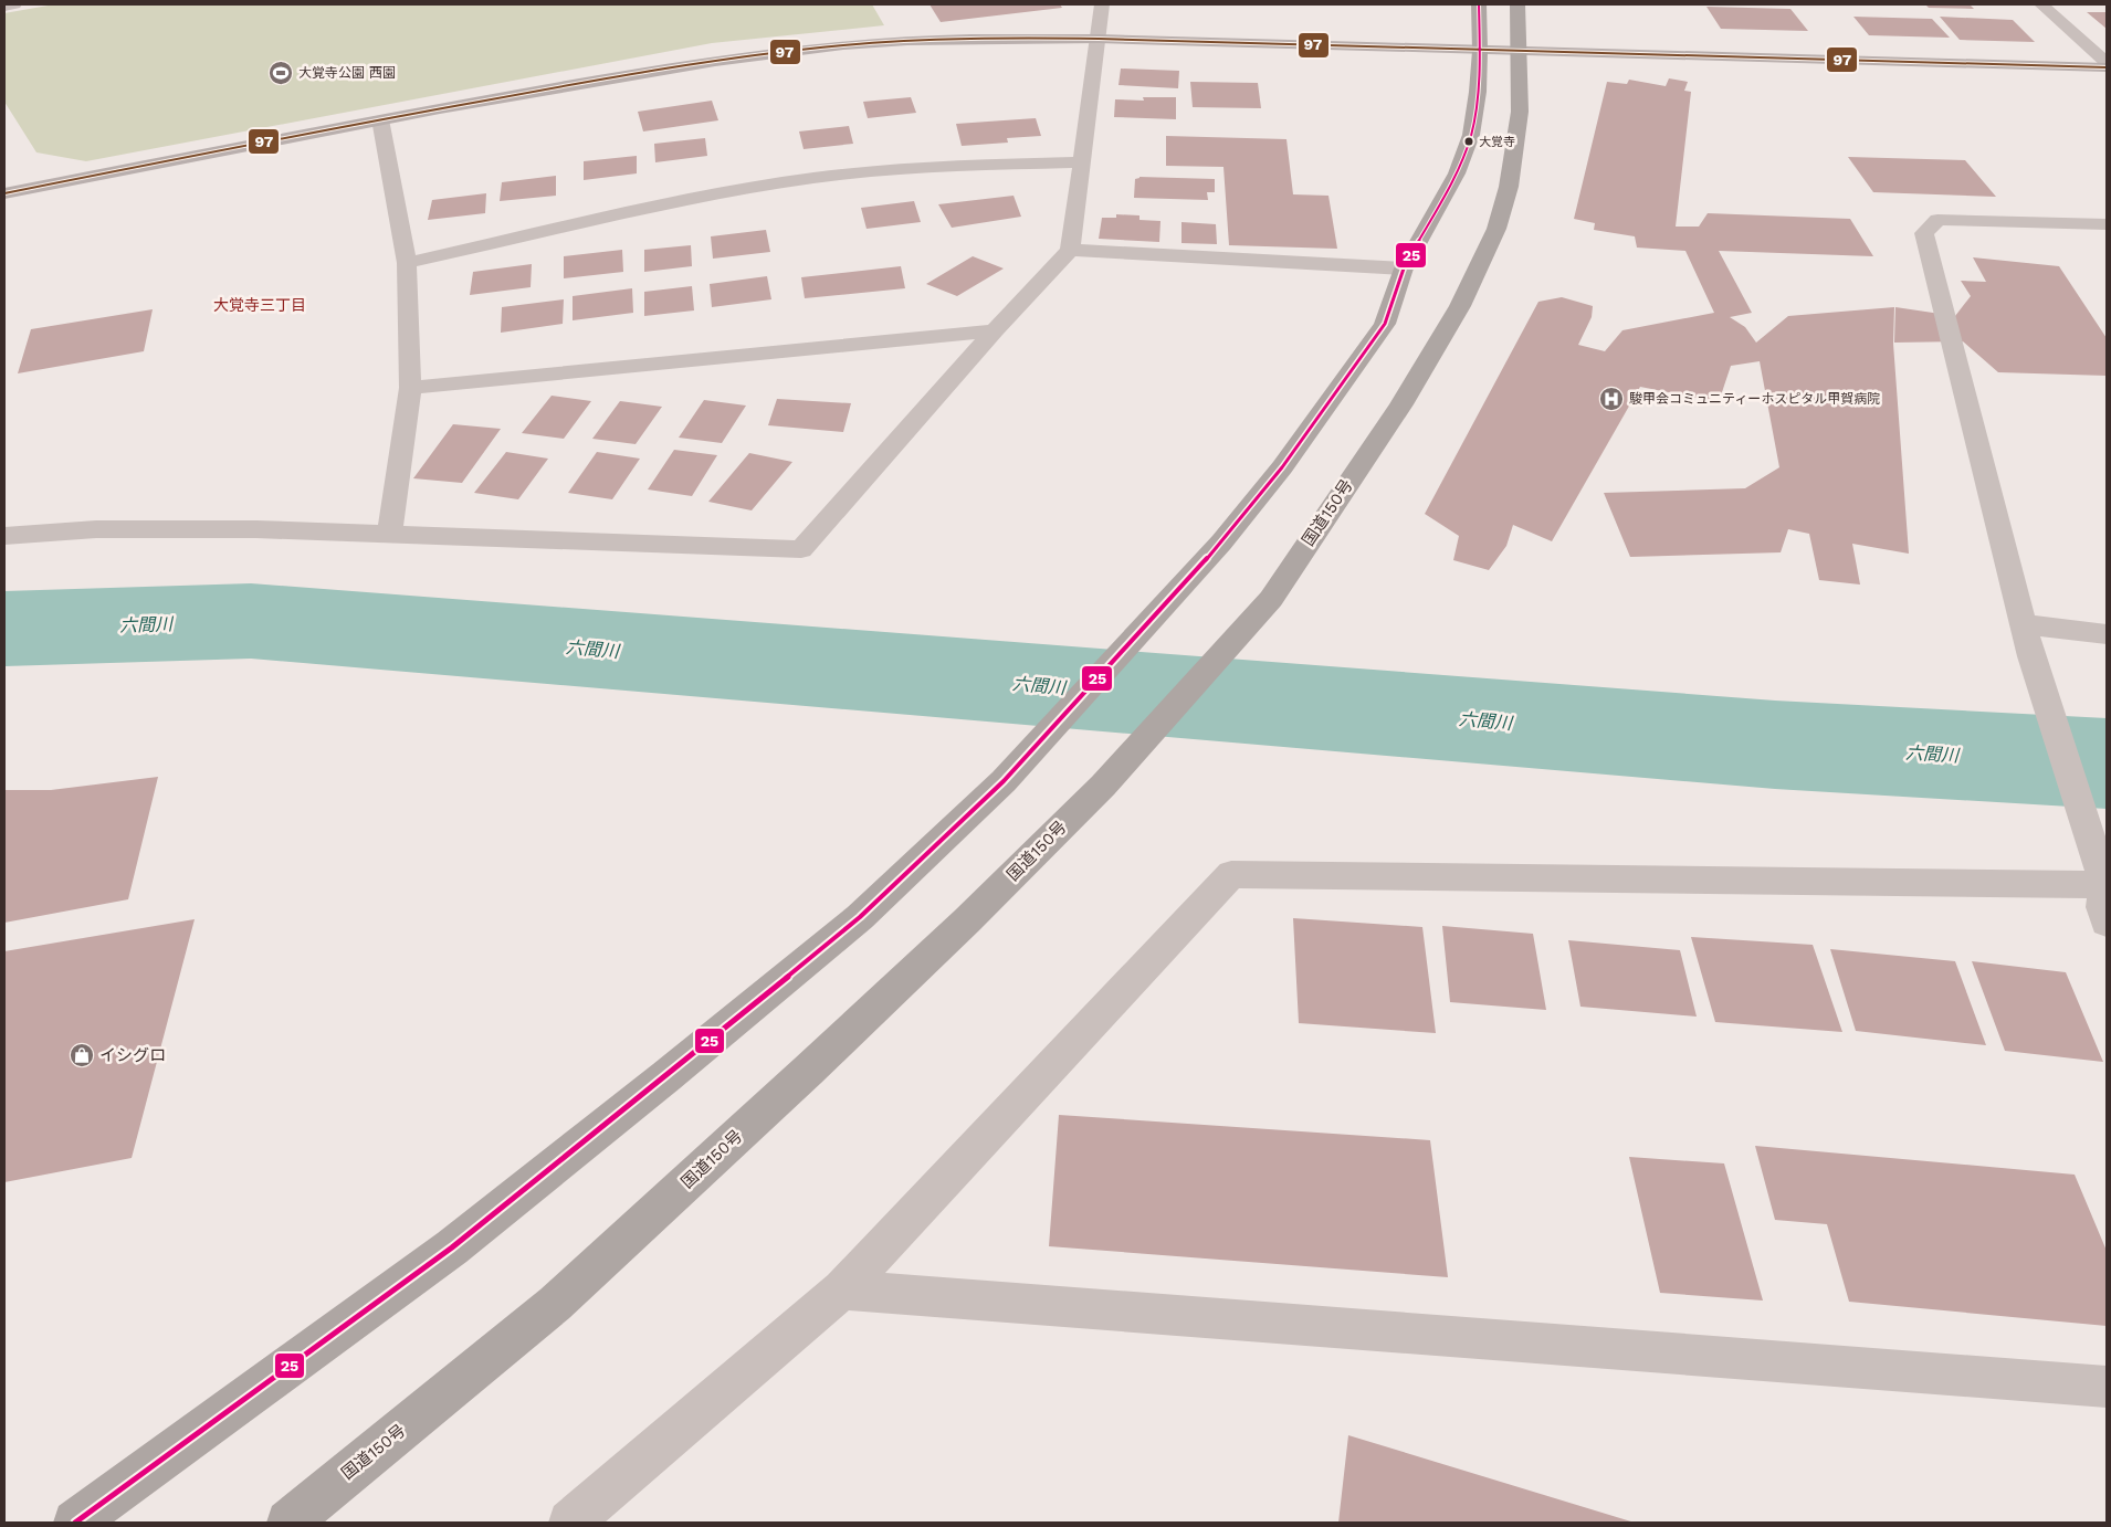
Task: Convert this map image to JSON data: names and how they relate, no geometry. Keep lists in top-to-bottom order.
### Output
{
  "streets": {
    "highway": ["国道150号"]
  },
  "districts": ["大覚寺三丁目"],
  "water": ["六間川"],
  "places": {
    "sports": ["大覚寺公園 西園"],
    "other": ["大覚寺"],
    "hospital": ["駿甲会コミュニティーホスピタル甲賀病院"],
    "shop": ["イシグロ"]
  },
  "lines": ["transit line 25", "transit line 97"]
}
